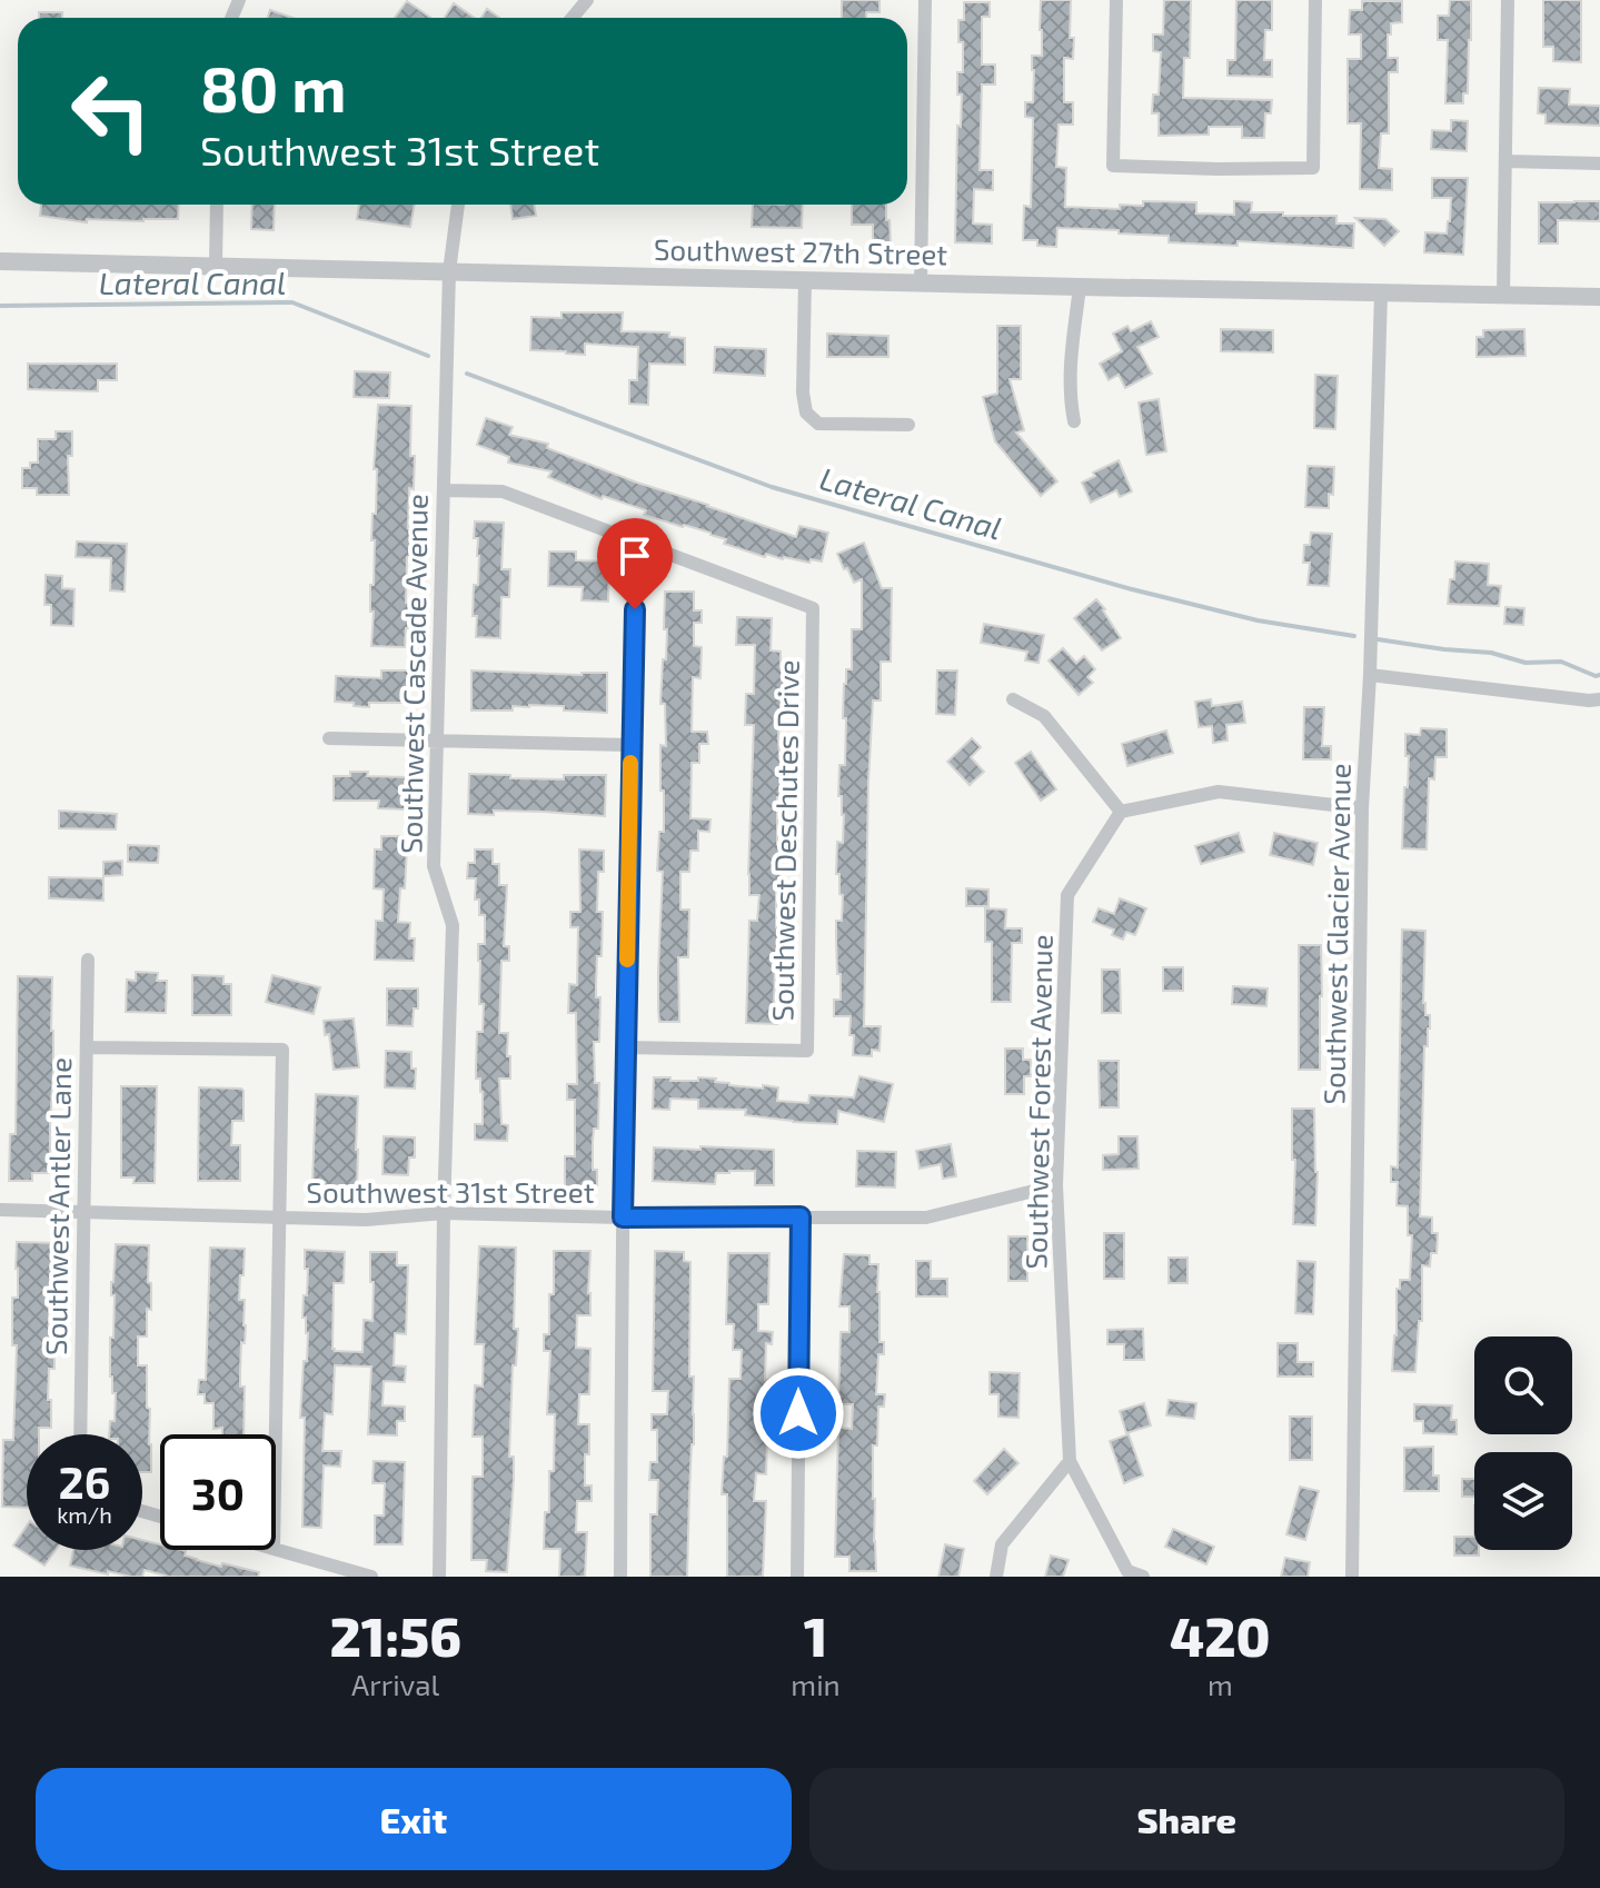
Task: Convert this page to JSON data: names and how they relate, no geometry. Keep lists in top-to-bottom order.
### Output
{
  "streets": {
    "street": [
      "Southwest 27th Street",
      "Southwest Cascade Avenue",
      "Southwest Deschutes Drive",
      "Southwest Glacier Avenue",
      "Southwest Forest Avenue",
      "Southwest 31st Street",
      "Southwest Antler Lane"
    ]
  },
  "crossings": [
    ["Southwest 27th Street", "Southwest Cascade Avenue"],
    ["Southwest 27th Street", "Southwest Glacier Avenue"],
    ["Southwest Cascade Avenue", "Southwest 31st Street"],
    ["Southwest Forest Avenue", "Southwest 31st Street"],
    ["Southwest 31st Street", "Southwest Antler Lane"]
  ],
  "water": ["Lateral Canal"],
  "page": {
    "turn": ["80 m", "Southwest 31st Street"],
    "speed": "26 km/h",
    "limit": "30",
    "eta": [
      "21:56",
      "Arrival",
      "1",
      "min",
      "420",
      "m"
    ],
    "buttons": ["Exit", "Share"]
  }
}
